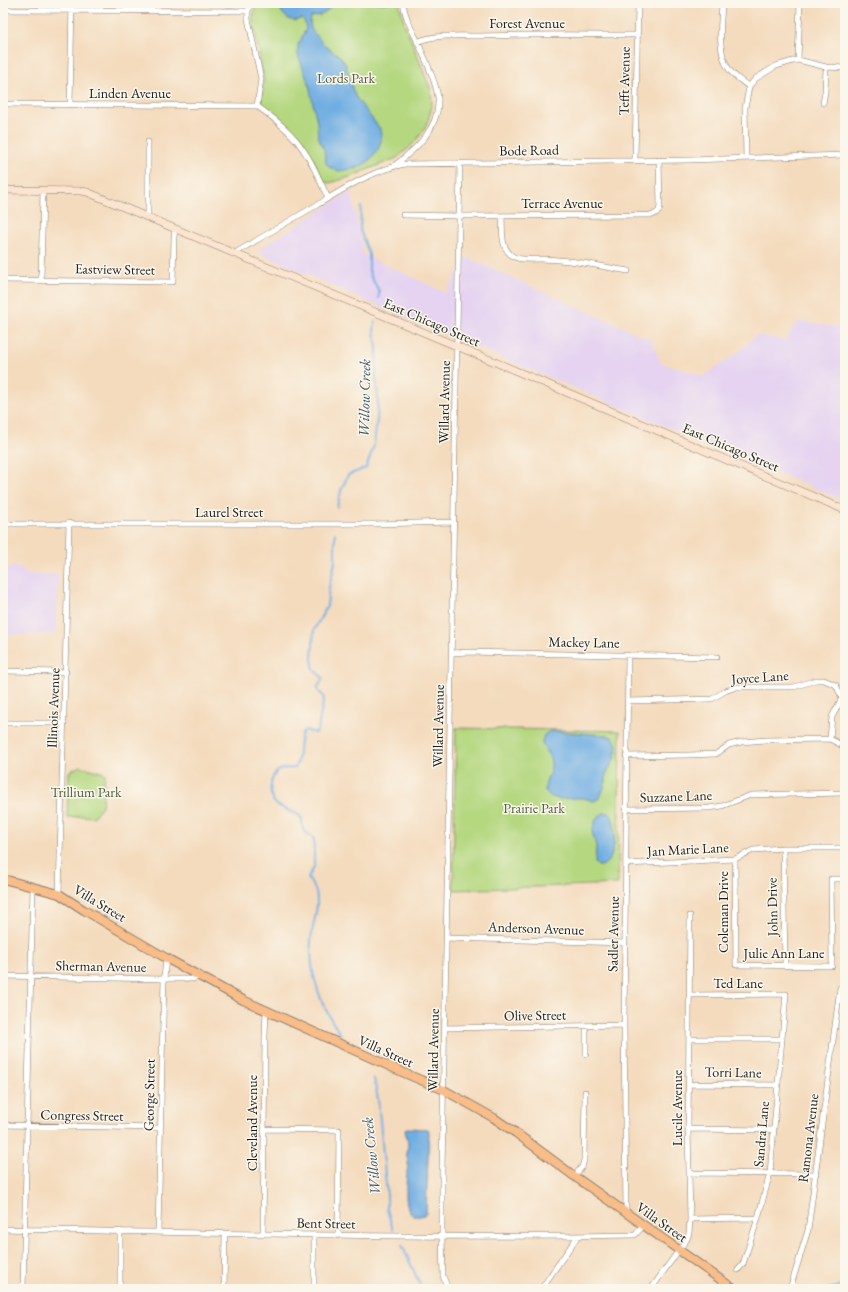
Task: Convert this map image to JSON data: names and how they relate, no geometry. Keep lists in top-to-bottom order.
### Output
{
  "streets": {
    "main road": ["East Chicago Street", "Villa Street"],
    "street": [
      "Forest Avenue",
      "Tefft Avenue",
      "Linden Avenue",
      "Bode Road",
      "Terrace Avenue",
      "Eastview Street",
      "Willard Avenue",
      "Laurel Street",
      "Mackey Lane",
      "Joyce Lane",
      "Illinois Avenue",
      "Suzzane Lane",
      "Jan Marie Lane",
      "John Drive",
      "Coleman Drive",
      "Anderson Avenue",
      "Sadler Avenue",
      "Julie Ann Lane",
      "Sherman Avenue",
      "Ted Lane",
      "Olive Street",
      "Torri Lane",
      "George Street",
      "Lucile Avenue",
      "Congress Street",
      "Cleveland Avenue",
      "Sandra Lane",
      "Ramona Avenue",
      "Bent Street"
    ]
  },
  "crossings": [
    ["Forest Avenue", "Tefft Avenue"],
    ["Tefft Avenue", "Bode Road"],
    ["Bode Road", "Terrace Avenue"],
    ["Bode Road", "East Chicago Street"],
    ["Bode Road", "Willard Avenue"],
    ["Terrace Avenue", "Willard Avenue"],
    ["Eastview Street", "East Chicago Street"],
    ["East Chicago Street", "Willard Avenue"],
    ["Willard Avenue", "Laurel Street"],
    ["Willard Avenue", "Mackey Lane"],
    ["Willard Avenue", "Villa Street"],
    ["Willard Avenue", "Anderson Avenue"],
    ["Willard Avenue", "Olive Street"],
    ["Willard Avenue", "Bent Street"],
    ["Laurel Street", "Illinois Avenue"],
    ["Mackey Lane", "Sadler Avenue"],
    ["Joyce Lane", "Sadler Avenue"],
    ["Illinois Avenue", "Villa Street"],
    ["Suzzane Lane", "Sadler Avenue"],
    ["Jan Marie Lane", "John Drive"],
    ["Jan Marie Lane", "Coleman Drive"],
    ["Jan Marie Lane", "Sadler Avenue"],
    ["Villa Street", "Sadler Avenue"],
    ["Villa Street", "Sherman Avenue"],
    ["Villa Street", "George Street"],
    ["Villa Street", "Lucile Avenue"],
    ["Villa Street", "Cleveland Avenue"],
    ["Villa Street", "Bent Street"],
    ["John Drive", "Julie Ann Lane"],
    ["Coleman Drive", "Julie Ann Lane"],
    ["Anderson Avenue", "Sadler Avenue"],
    ["Sadler Avenue", "Olive Street"],
    ["Sherman Avenue", "George Street"],
    ["Ted Lane", "Lucile Avenue"],
    ["Ted Lane", "Sandra Lane"],
    ["Torri Lane", "Lucile Avenue"],
    ["Torri Lane", "Sandra Lane"],
    ["George Street", "Congress Street"],
    ["George Street", "Bent Street"],
    ["Cleveland Avenue", "Bent Street"]
  ],
  "water": ["Willow Creek"],
  "parks": ["Lords Park", "Trillium Park", "Prairie Park"]
}
